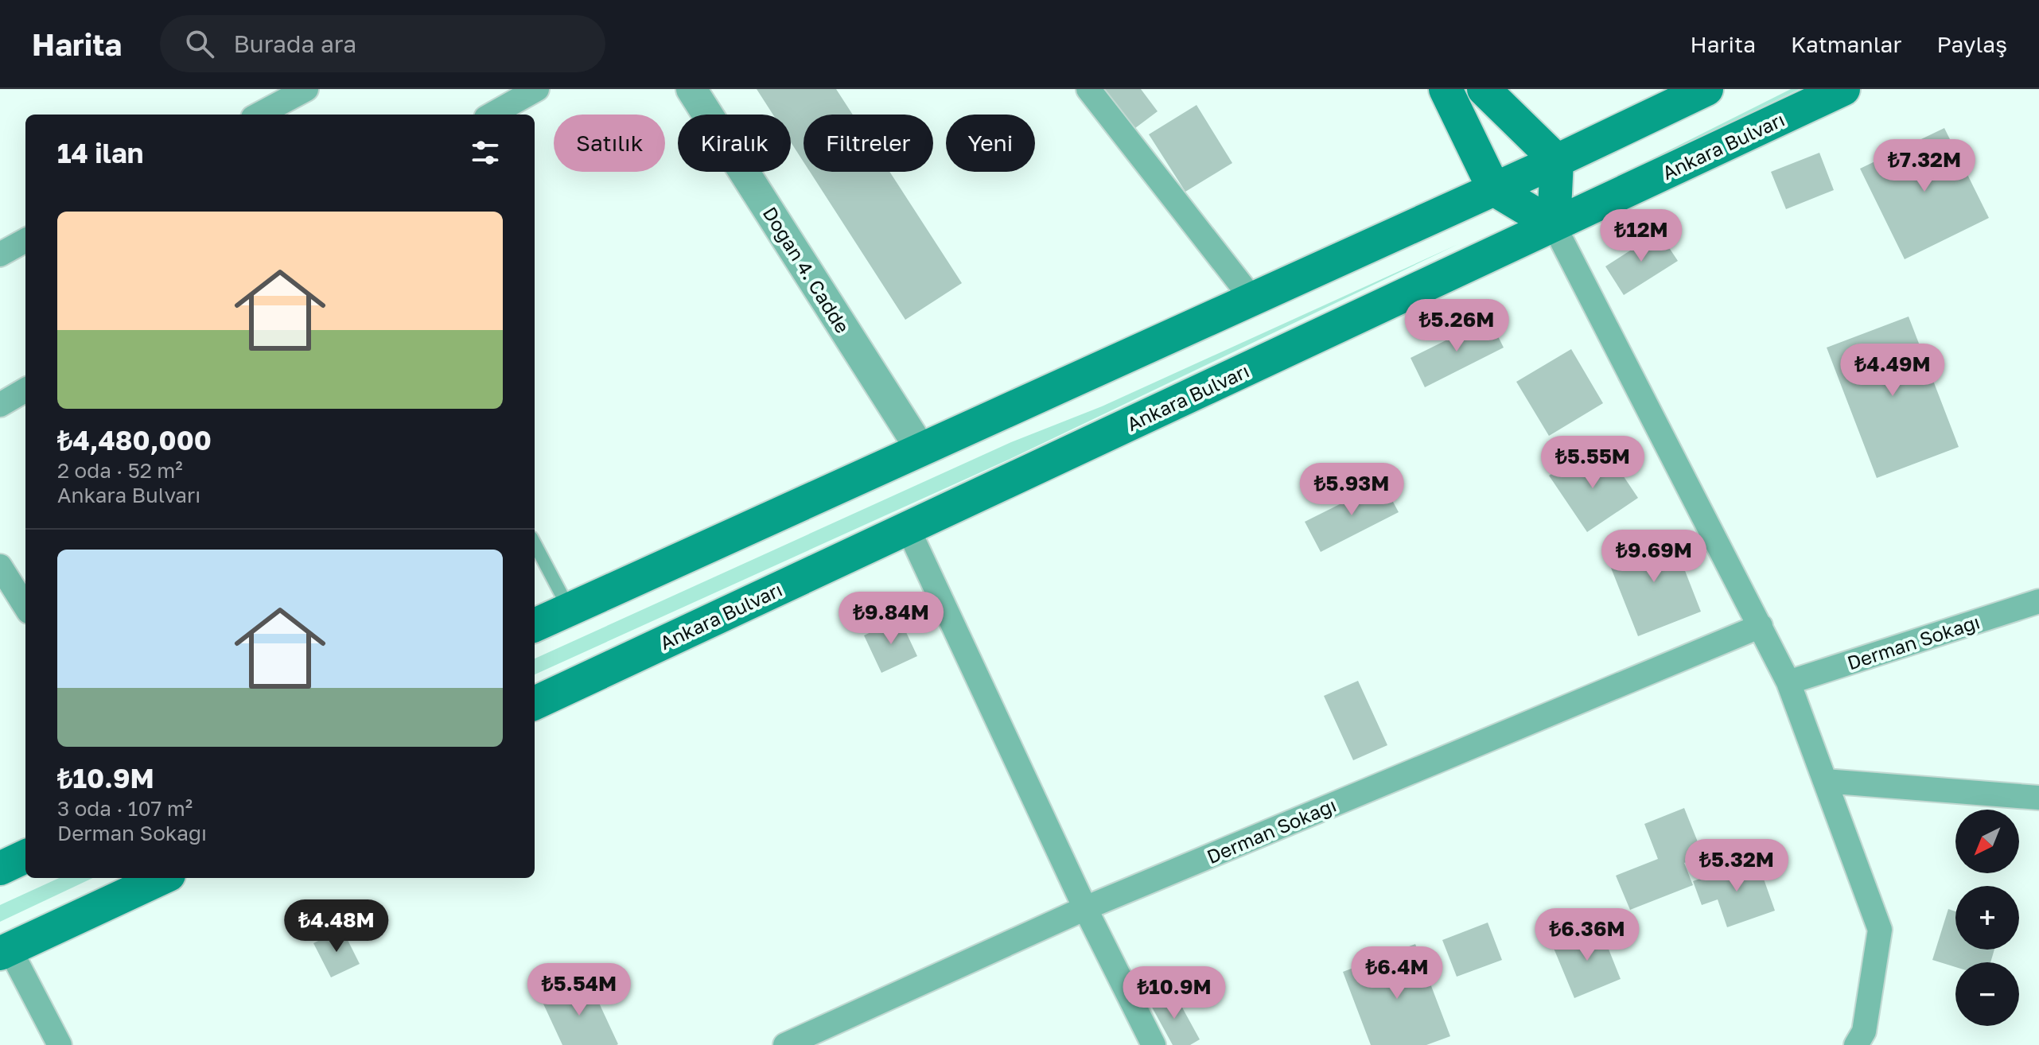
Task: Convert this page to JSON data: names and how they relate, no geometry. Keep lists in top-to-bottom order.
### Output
{
  "streets": {
    "main road": ["Ankara Bulvarı"],
    "street": ["Doğan 4. Cadde", "Derman Sokağı"]
  },
  "north": "bottom left",
  "page": {
    "header": "Harita",
    "search": "Burada ara",
    "nav": ["Harita", "Katmanlar", "Paylaş"],
    "chip": [
      "Satılık",
      "Kiralık",
      "Filtreler",
      "Yeni"
    ],
    "heading": "14 ilan",
    "price": [
      "₺7.32M",
      "₺12M",
      "₺5.26M",
      "₺4.49M",
      "₺5.55M",
      "₺5.93M",
      "₺9.69M",
      "₺9.84M",
      "₺5.32M",
      "₺4.48M",
      "₺6.36M",
      "₺6.4M",
      "₺5.54M",
      "₺10.9M"
    ],
    "list": [
      {
        "name": "₺4,480,000",
        "note": "2 oda · 52 m² · Ankara Bulvarı"
      },
      {
        "name": "₺10.9M",
        "note": "3 oda · 107 m² · Derman Sokağı"
      }
    ],
    "map_buttons": ["+", "−"]
  }
}
